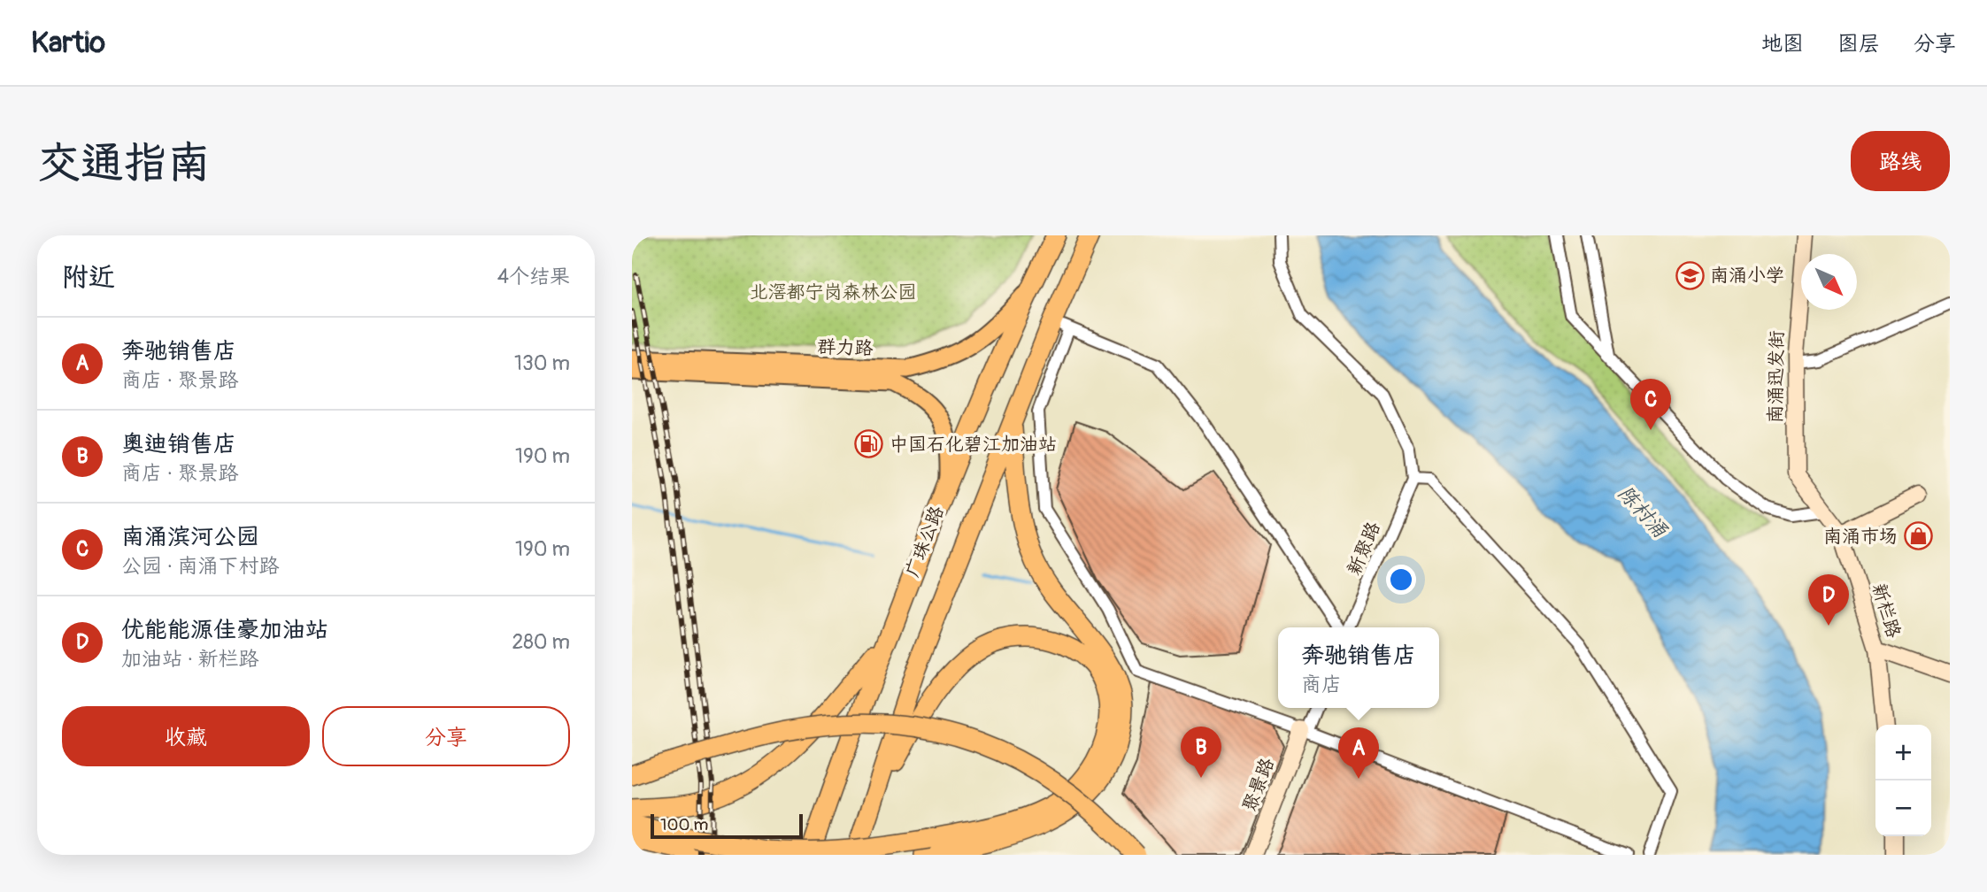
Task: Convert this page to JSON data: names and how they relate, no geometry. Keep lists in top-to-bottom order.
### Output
{
  "streets": {
    "highway": ["广珠公路"],
    "main road": ["群力路"],
    "street": [
      "南涌迅发街",
      "新聚路",
      "新栏路",
      "聚景路"
    ]
  },
  "crossings": [
    ["群力路", "广珠公路"],
    ["南涌迅发街", "新栏路"]
  ],
  "water": ["陈村涌"],
  "parks": ["北滘都宁岗森林公园"],
  "places": {
    "school or university": ["南涌小学"],
    "fuel station": ["中国石化碧江加油站"],
    "shop": ["南涌市场"]
  },
  "scale_bar": "100 m",
  "north": "bottom right",
  "page": {
    "header": "Kartio",
    "nav": ["地图", "图层", "分享"],
    "buttons": [
      "路线",
      ["收藏", "分享"]
    ],
    "title": "交通指南",
    "heading": ["附近", "4个结果"],
    "list": [
      {
        "mark": "A",
        "name": "奔驰销售店",
        "note": "商店 · 聚景路",
        "value": "130 m"
      },
      {
        "mark": "B",
        "name": "奥迪销售店",
        "note": "商店 · 聚景路",
        "value": "190 m"
      },
      {
        "mark": "C",
        "name": "南涌滨河公园",
        "note": "公园 · 南涌下村路",
        "value": "190 m"
      },
      {
        "mark": "D",
        "name": "优能能源佳豪加油站",
        "note": "加油站 · 新栏路",
        "value": "280 m"
      }
    ],
    "pins": [
      "C",
      "D",
      "B",
      "A"
    ],
    "popup": ["奔驰销售店", "商店"],
    "map_buttons": ["+", "−"],
    "scale": "100 m"
  }
}
